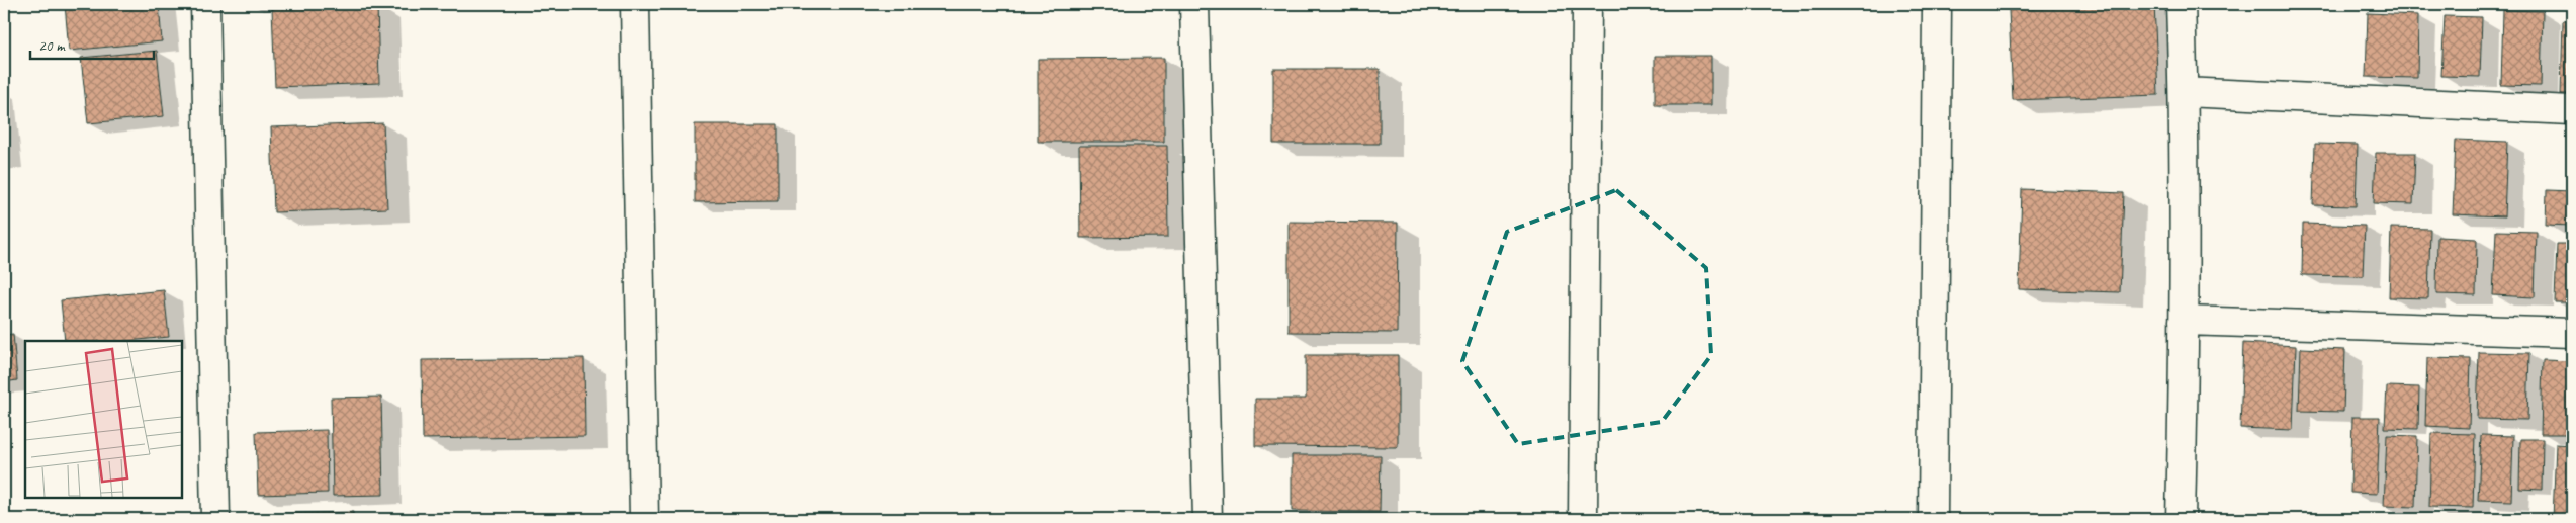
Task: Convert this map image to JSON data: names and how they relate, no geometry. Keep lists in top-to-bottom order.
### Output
{
  "scale_bar": "20 m"
}
